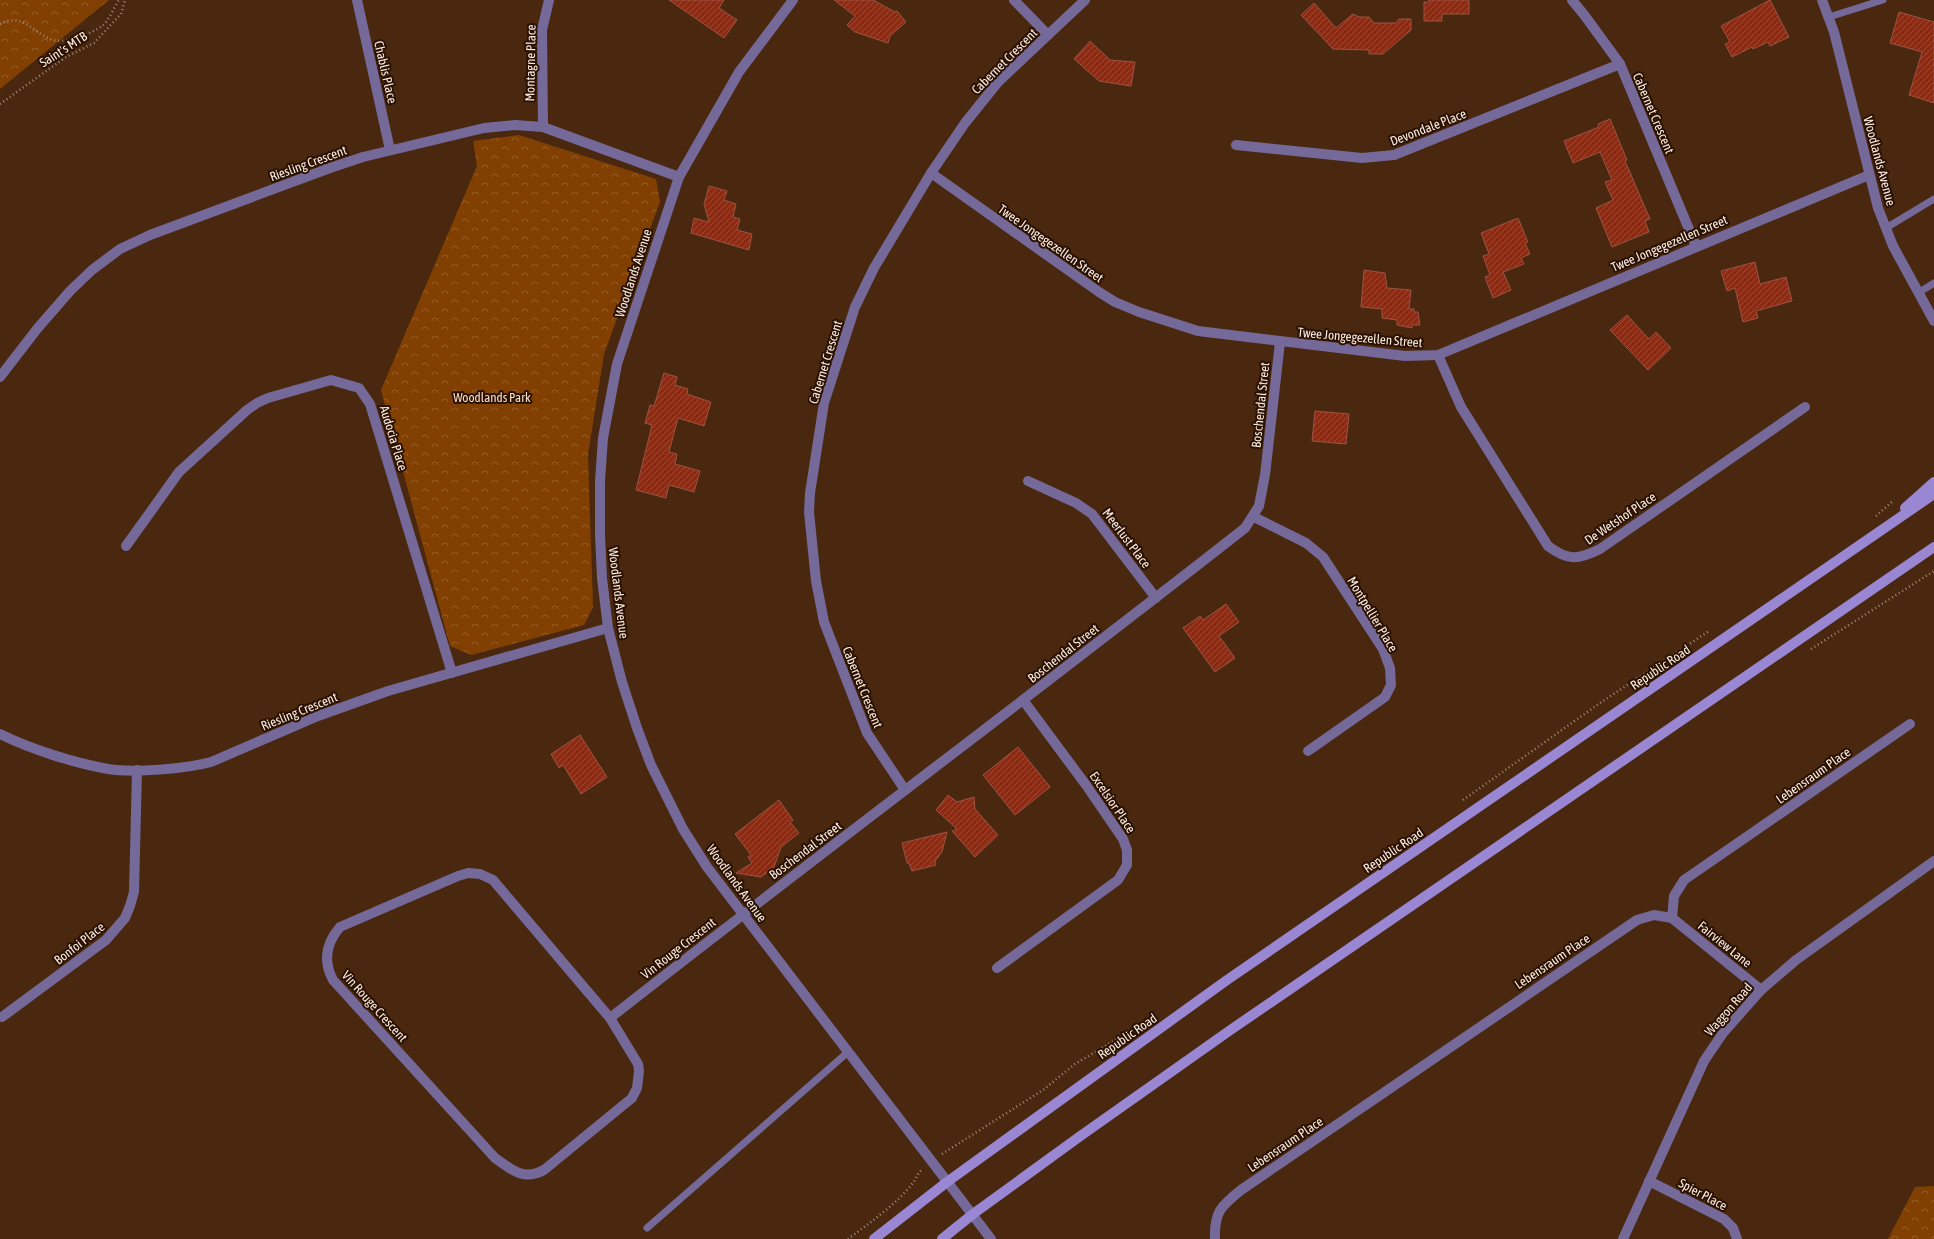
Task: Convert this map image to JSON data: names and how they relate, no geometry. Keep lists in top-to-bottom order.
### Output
{
  "streets": {
    "main road": ["Republic Road"],
    "street": [
      "Cabernet Crescent",
      "Montagne Place",
      "Chablis Place",
      "Devondale Place",
      "Woodlands Avenue",
      "Riesling Crescent",
      "Twee Jongegezellen Street",
      "Boschendal Street",
      "Audocia Place",
      "De Wetshof Place",
      "Meerlust Place",
      "Montpellier Place",
      "Lebensraum Place",
      "Excelsior Place",
      "Bonfoi Place",
      "Fairview Lane",
      "Vin Rouge Crescent",
      "Waggon Road",
      "Spier Place"
    ],
    "path": ["Saint's MTB"]
  },
  "crossings": [
    ["Cabernet Crescent", "Devondale Place"],
    ["Cabernet Crescent", "Twee Jongegezellen Street"],
    ["Cabernet Crescent", "Boschendal Street"],
    ["Montagne Place", "Riesling Crescent"],
    ["Chablis Place", "Riesling Crescent"],
    ["Woodlands Avenue", "Riesling Crescent"],
    ["Woodlands Avenue", "Twee Jongegezellen Street"],
    ["Woodlands Avenue", "Boschendal Street"],
    ["Woodlands Avenue", "Republic Road"],
    ["Woodlands Avenue", "Vin Rouge Crescent"],
    ["Riesling Crescent", "Audocia Place"],
    ["Riesling Crescent", "Bonfoi Place"],
    ["Twee Jongegezellen Street", "Boschendal Street"],
    ["Twee Jongegezellen Street", "De Wetshof Place"],
    ["Boschendal Street", "Meerlust Place"],
    ["Boschendal Street", "Montpellier Place"],
    ["Boschendal Street", "Excelsior Place"],
    ["Boschendal Street", "Vin Rouge Crescent"],
    ["Lebensraum Place", "Fairview Lane"],
    ["Fairview Lane", "Waggon Road"],
    ["Waggon Road", "Spier Place"]
  ],
  "parks": ["Woodlands Park"]
}
